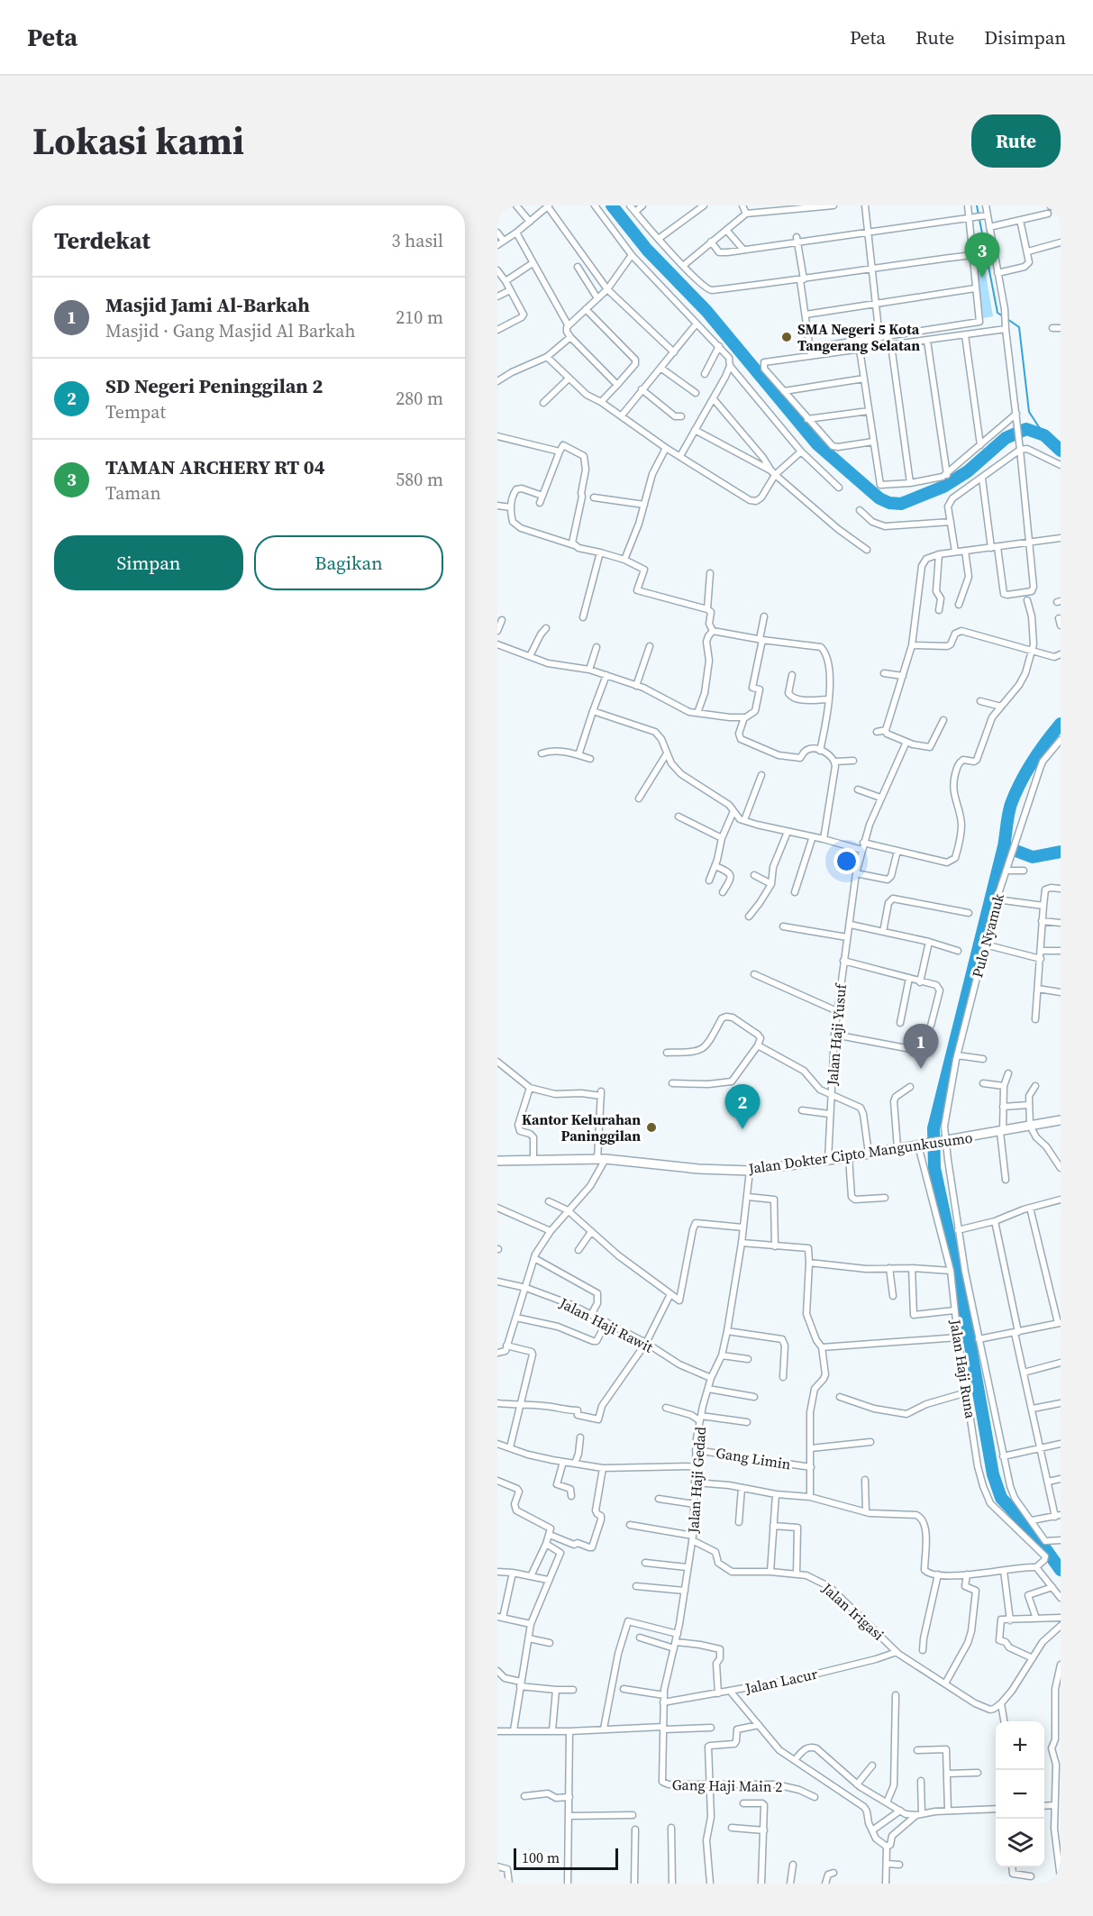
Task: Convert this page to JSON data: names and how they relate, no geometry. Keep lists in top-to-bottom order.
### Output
{
  "streets": {
    "main road": ["Jalan Dokter Cipto Mangunkusumo"],
    "street": [
      "Pulo Nyamuk",
      "Jalan Haji Yusuf",
      "Jalan Haji Rawit",
      "Jalan Haji Runa",
      "Gang Limin",
      "Jalan Haji Gedad",
      "Jalan Irigasi",
      "Jalan Lacur",
      "Gang Haji Main 2"
    ]
  },
  "crossings": [
    ["Pulo Nyamuk", "Jalan Dokter Cipto Mangunkusumo"],
    ["Jalan Haji Yusuf", "Jalan Dokter Cipto Mangunkusumo"],
    ["Jalan Dokter Cipto Mangunkusumo", "Jalan Haji Runa"],
    ["Jalan Dokter Cipto Mangunkusumo", "Jalan Haji Gedad"],
    ["Jalan Haji Rawit", "Jalan Haji Gedad"],
    ["Gang Limin", "Jalan Haji Gedad"],
    ["Jalan Haji Gedad", "Jalan Irigasi"],
    ["Jalan Haji Gedad", "Jalan Lacur"],
    ["Jalan Haji Gedad", "Gang Haji Main 2"],
    ["Jalan Irigasi", "Jalan Lacur"]
  ],
  "places": ["SMA Negeri 5 Kota Tangerang Selatan", "Kantor Kelurahan Paninggilan"],
  "scale_bar": "100 m",
  "page": {
    "header": "Peta",
    "nav": ["Peta", "Rute", "Disimpan"],
    "title": "Lokasi kami",
    "buttons": [
      "Rute",
      ["Simpan", "Bagikan"]
    ],
    "heading": ["Terdekat", "3 hasil"],
    "pins": ["3", "1", "2"],
    "list": [
      {
        "mark": "1",
        "name": "Masjid Jami Al-Barkah",
        "note": "Masjid · Gang Masjid Al Barkah",
        "value": "210 m"
      },
      {
        "mark": "2",
        "name": "SD Negeri Peninggilan 2",
        "note": "Tempat",
        "value": "280 m"
      },
      {
        "mark": "3",
        "name": "TAMAN ARCHERY RT 04",
        "note": "Taman",
        "value": "580 m"
      }
    ],
    "map_buttons": ["+", "−"],
    "scale": "100 m"
  }
}
